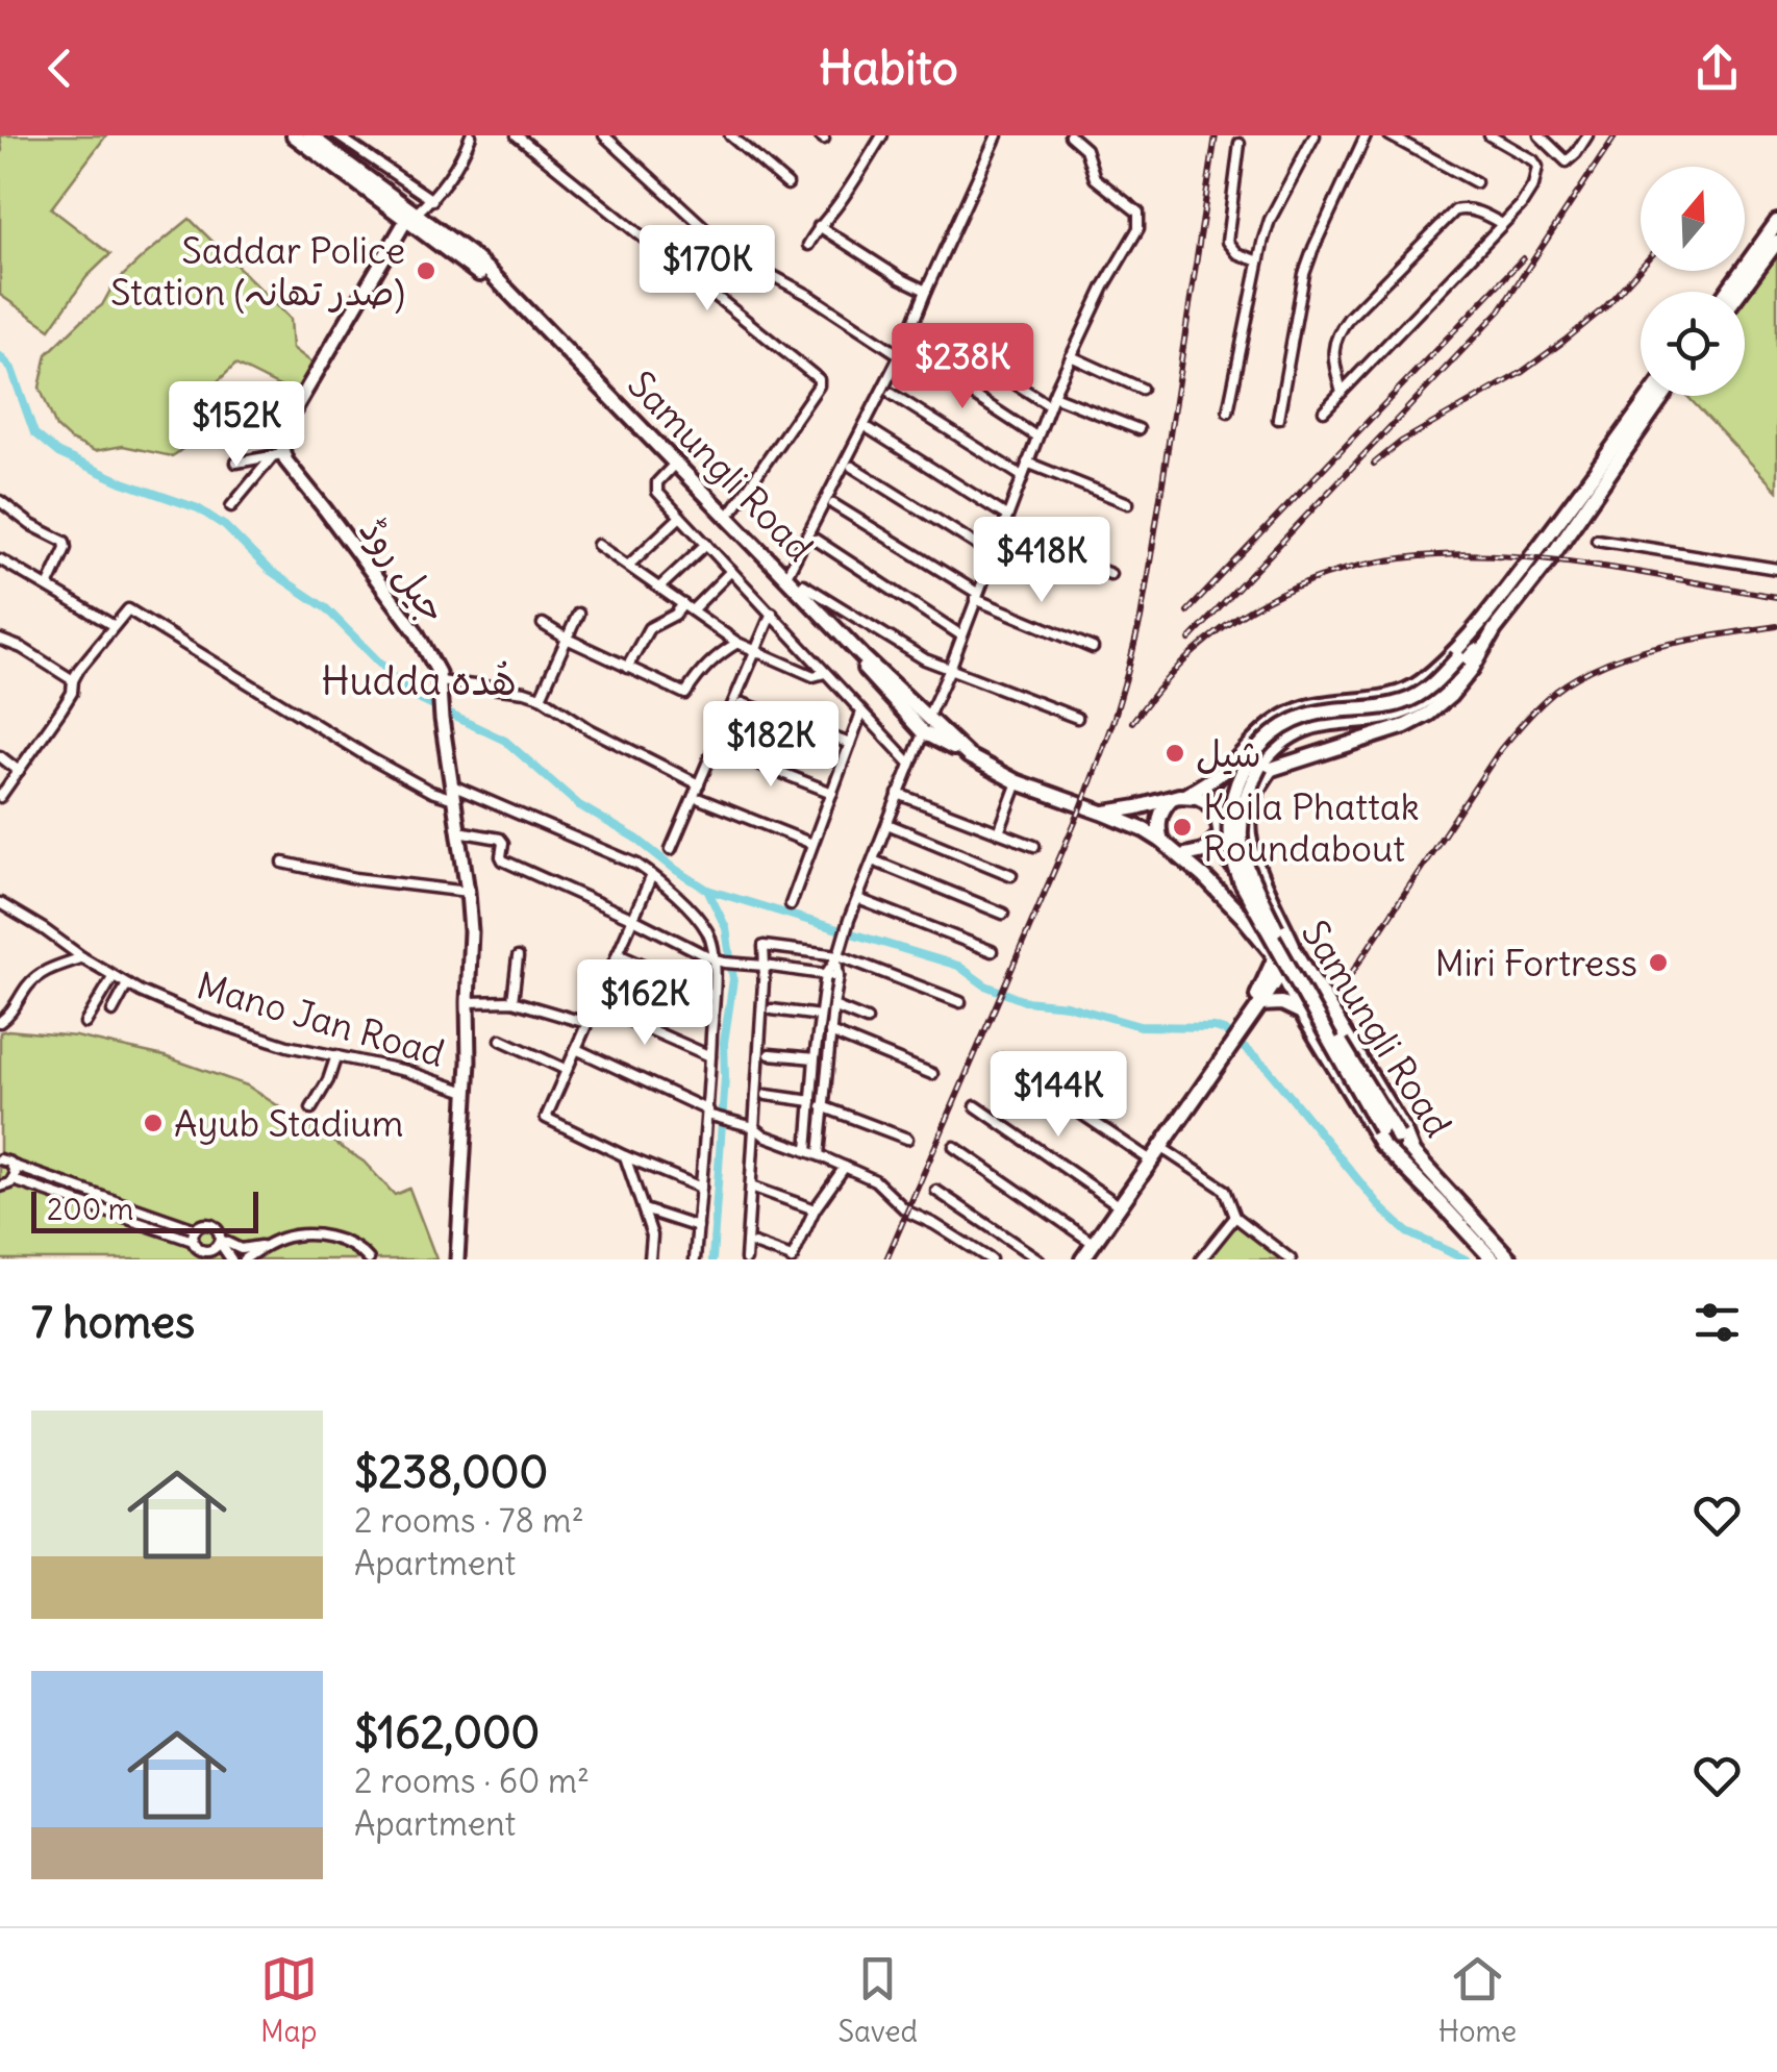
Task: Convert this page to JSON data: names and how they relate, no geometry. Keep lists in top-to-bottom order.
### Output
{
  "streets": {
    "main road": ["Samungli Road", "جیل روڈ"],
    "street": ["Mano Jan Road"]
  },
  "crossings": [
    ["جیل روڈ", "Mano Jan Road"]
  ],
  "districts": ["Hudda ھُدہ"],
  "places": [
    "Saddar Police Station (صدر تھانہ)",
    "شیل",
    "Koila Phattak Roundabout",
    "Miri Fortress",
    "Ayub Stadium"
  ],
  "scale_bar": "200 m",
  "north": "top",
  "page": {
    "header": "Habito",
    "price": [
      "$170K",
      "$238K",
      "$152K",
      "$418K",
      "$182K",
      "$162K",
      "$144K"
    ],
    "scale": "200 m",
    "heading": "7 homes",
    "list": [
      {
        "name": "$238,000",
        "note": "2 rooms · 78 m² · Apartment"
      },
      {
        "name": "$162,000",
        "note": "2 rooms · 60 m² · Apartment"
      }
    ],
    "tabs": ["Map", "Saved", "Home"]
  }
}
